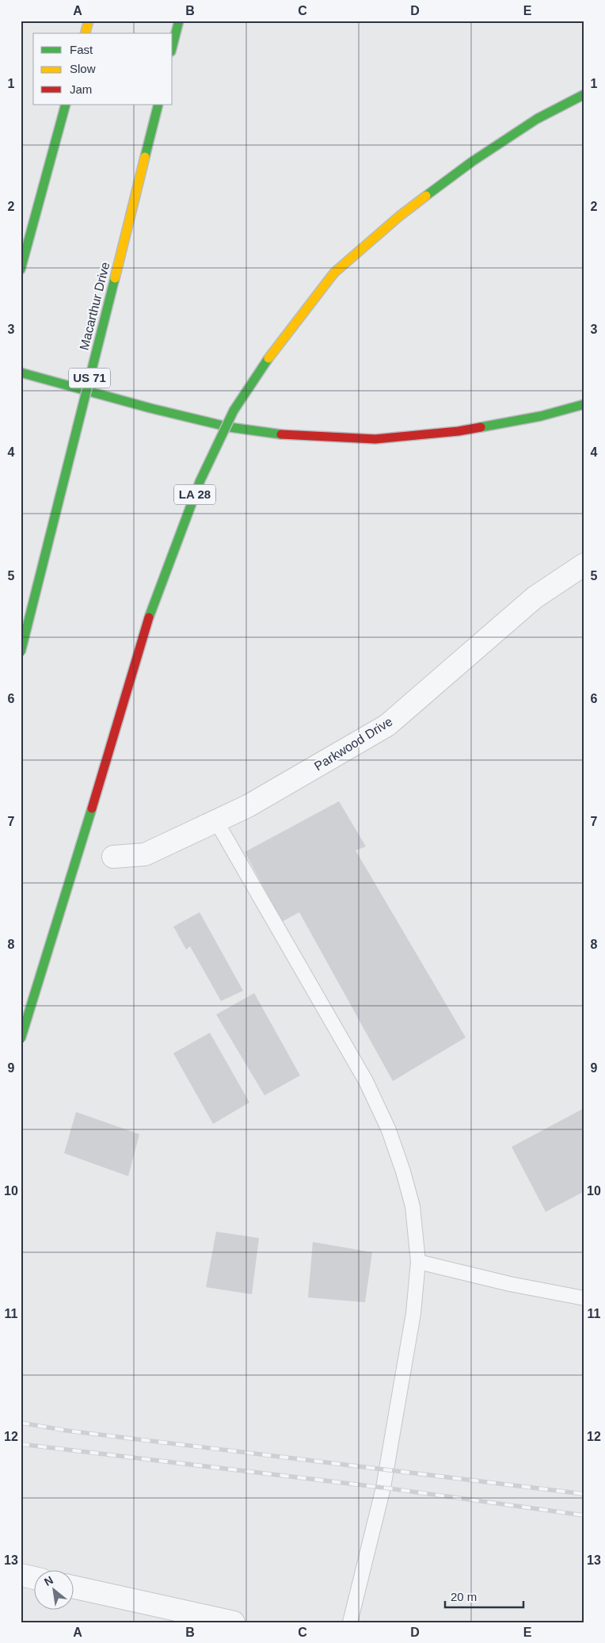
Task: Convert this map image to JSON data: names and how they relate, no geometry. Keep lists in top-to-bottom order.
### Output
{
  "streets": {
    "highway": ["Macarthur Drive", "US 71", "LA 28"],
    "street": ["Parkwood Drive"]
  },
  "legend": ["Fast", "Slow", "Jam"],
  "scale_bar": "20 m",
  "north": "top left",
  "grid": {
    "columns": [
      "A",
      "B",
      "C",
      "D",
      "E"
    ],
    "rows": [
      "1",
      "2",
      "3",
      "4",
      "5",
      "6",
      "7",
      "8",
      "9",
      "10",
      "11",
      "12",
      "13"
    ]
  }
}
